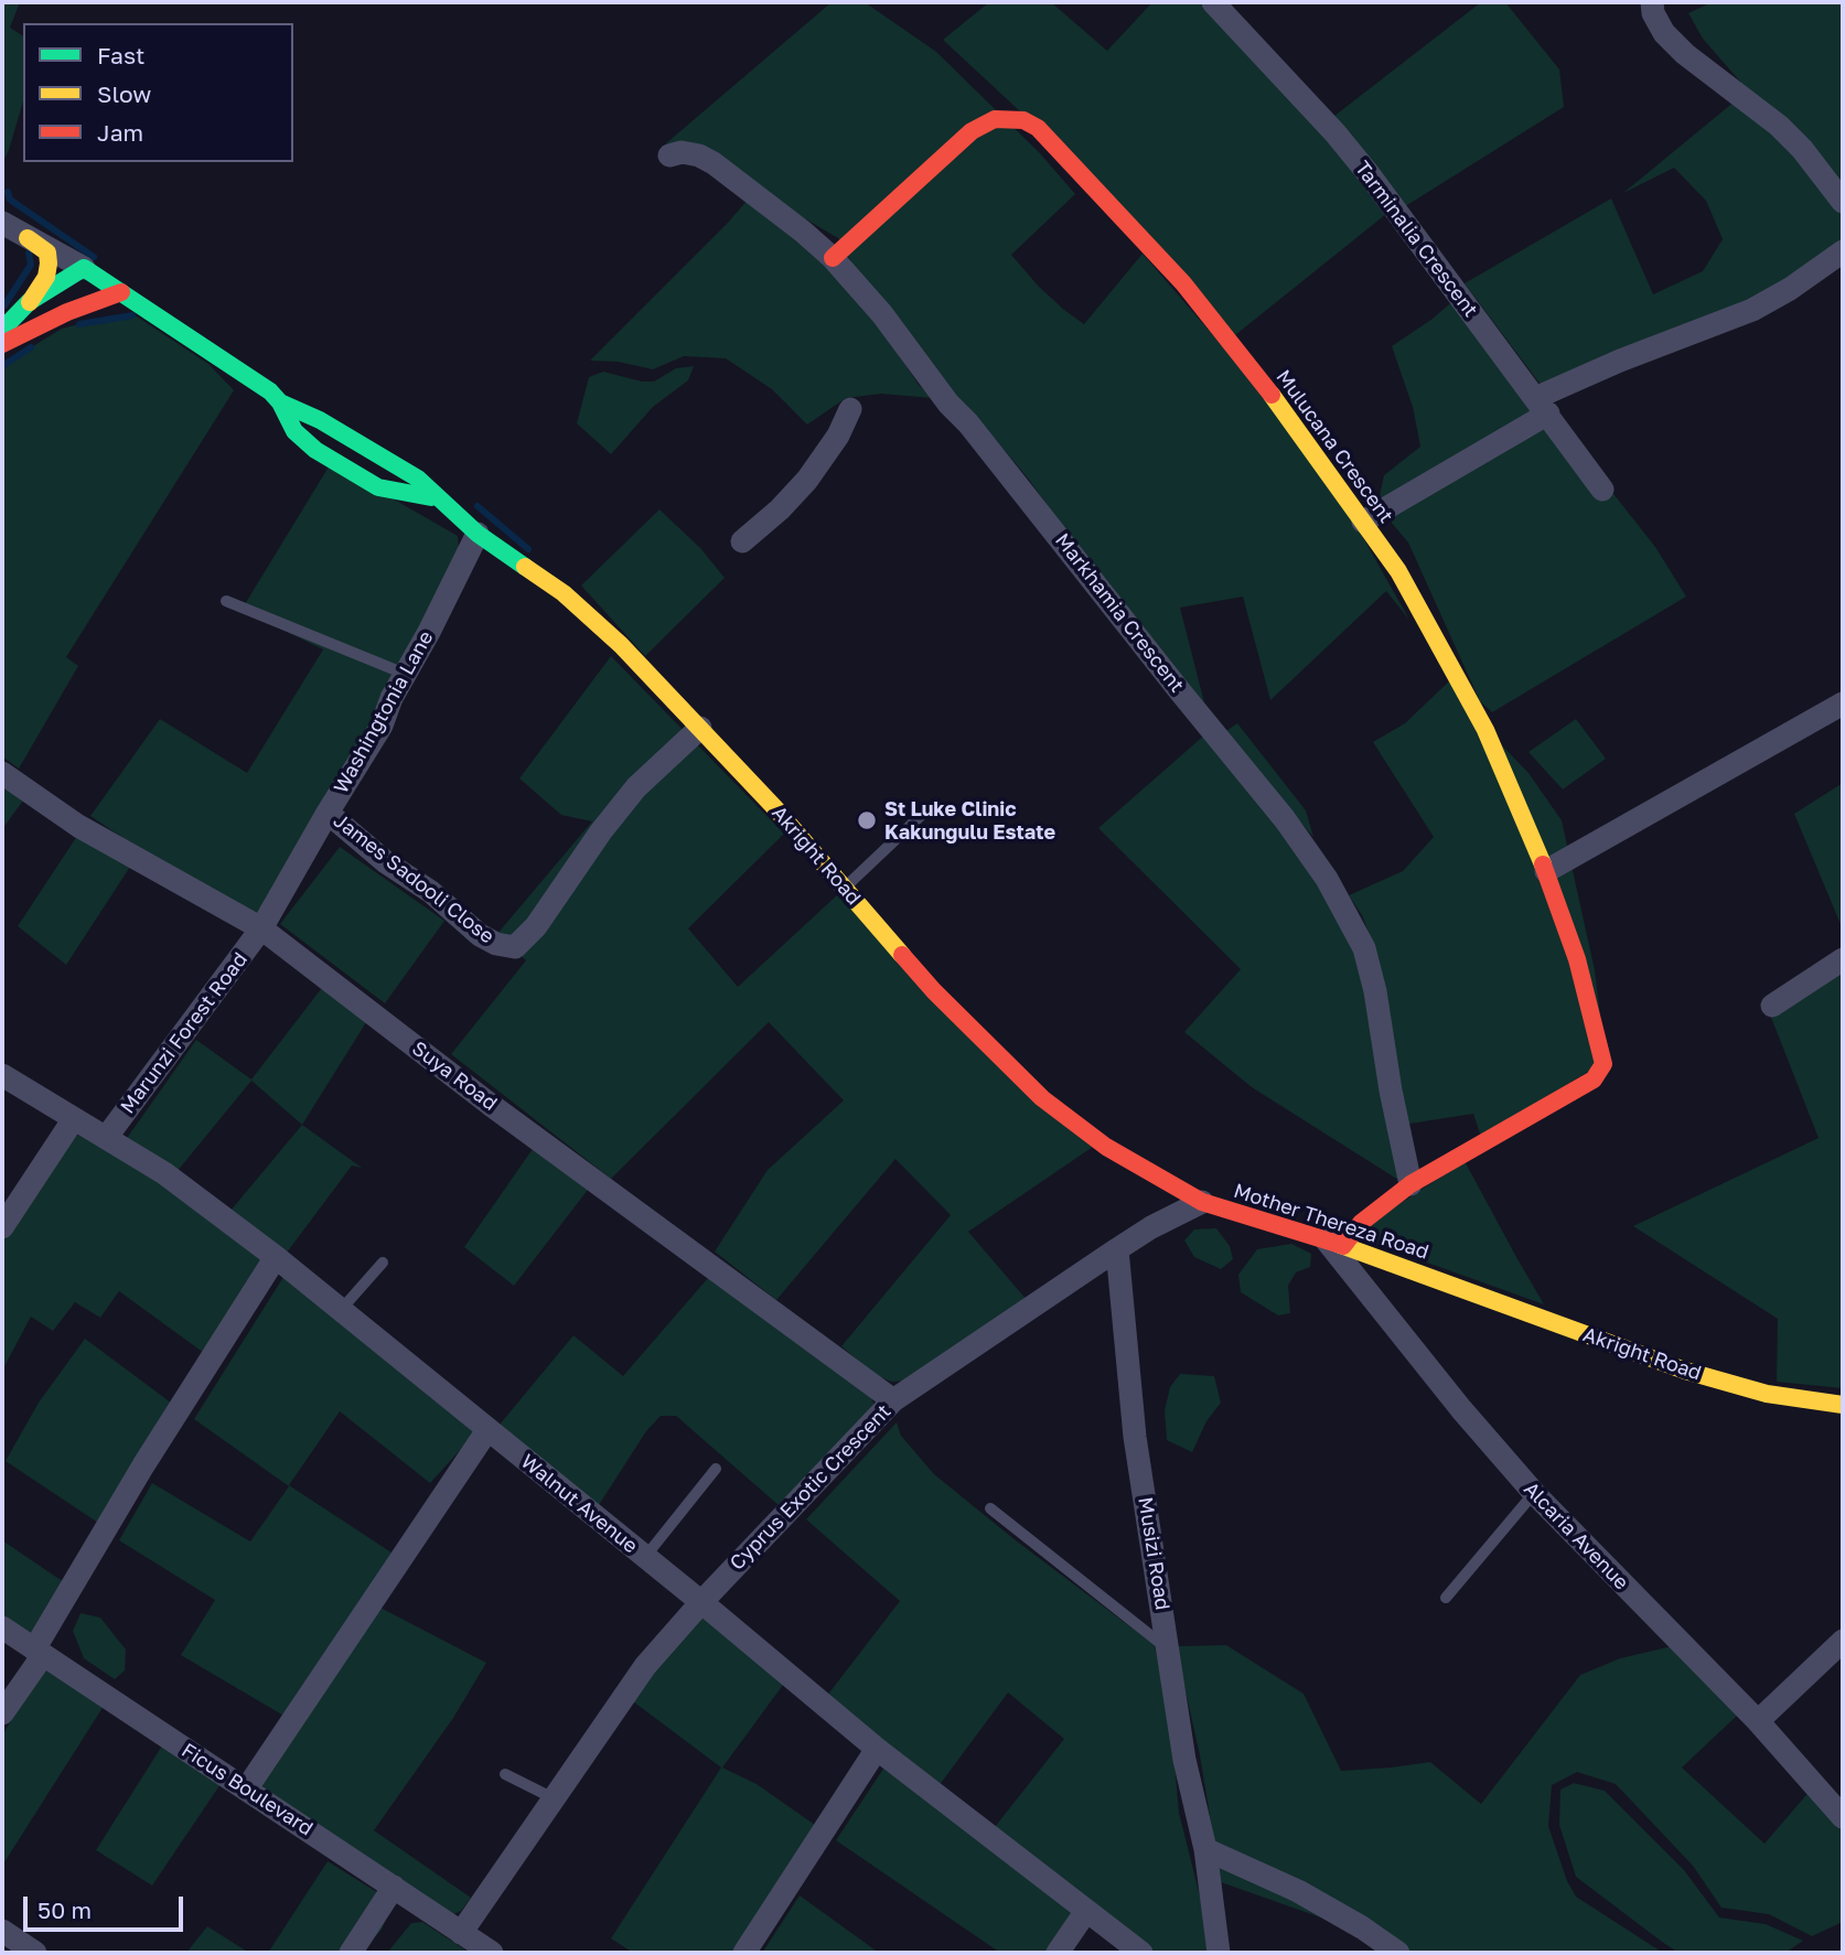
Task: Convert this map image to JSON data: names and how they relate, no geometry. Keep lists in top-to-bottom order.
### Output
{
  "streets": {
    "street": [
      "Tarminalia Crescent",
      "Mulucana Crescent",
      "Markhamia Crescent",
      "Washingtonia Lane",
      "Akright Road",
      "James Sadooli Close",
      "Marunzi Forest Road",
      "Suya Road",
      "Mother Thereza Road",
      "Cyprus Exotic Crescent",
      "Walnut Avenue",
      "Alcaria Avenue",
      "Musizi Road",
      "Ficus Boulevard"
    ]
  },
  "crossings": [
    ["Mulucana Crescent", "Markhamia Crescent"],
    ["Washingtonia Lane", "Akright Road"],
    ["Washingtonia Lane", "James Sadooli Close"],
    ["Washingtonia Lane", "Marunzi Forest Road"],
    ["Washingtonia Lane", "Suya Road"],
    ["Akright Road", "James Sadooli Close"],
    ["Akright Road", "Mother Thereza Road"],
    ["Marunzi Forest Road", "Suya Road"],
    ["Marunzi Forest Road", "Walnut Avenue"],
    ["Suya Road", "Cyprus Exotic Crescent"],
    ["Mother Thereza Road", "Alcaria Avenue"],
    ["Cyprus Exotic Crescent", "Walnut Avenue"],
    ["Cyprus Exotic Crescent", "Musizi Road"],
    ["Cyprus Exotic Crescent", "Ficus Boulevard"]
  ],
  "places": ["St Luke Clinic Kakungulu Estate"],
  "legend": ["Fast", "Slow", "Jam"],
  "scale_bar": "50 m"
}
